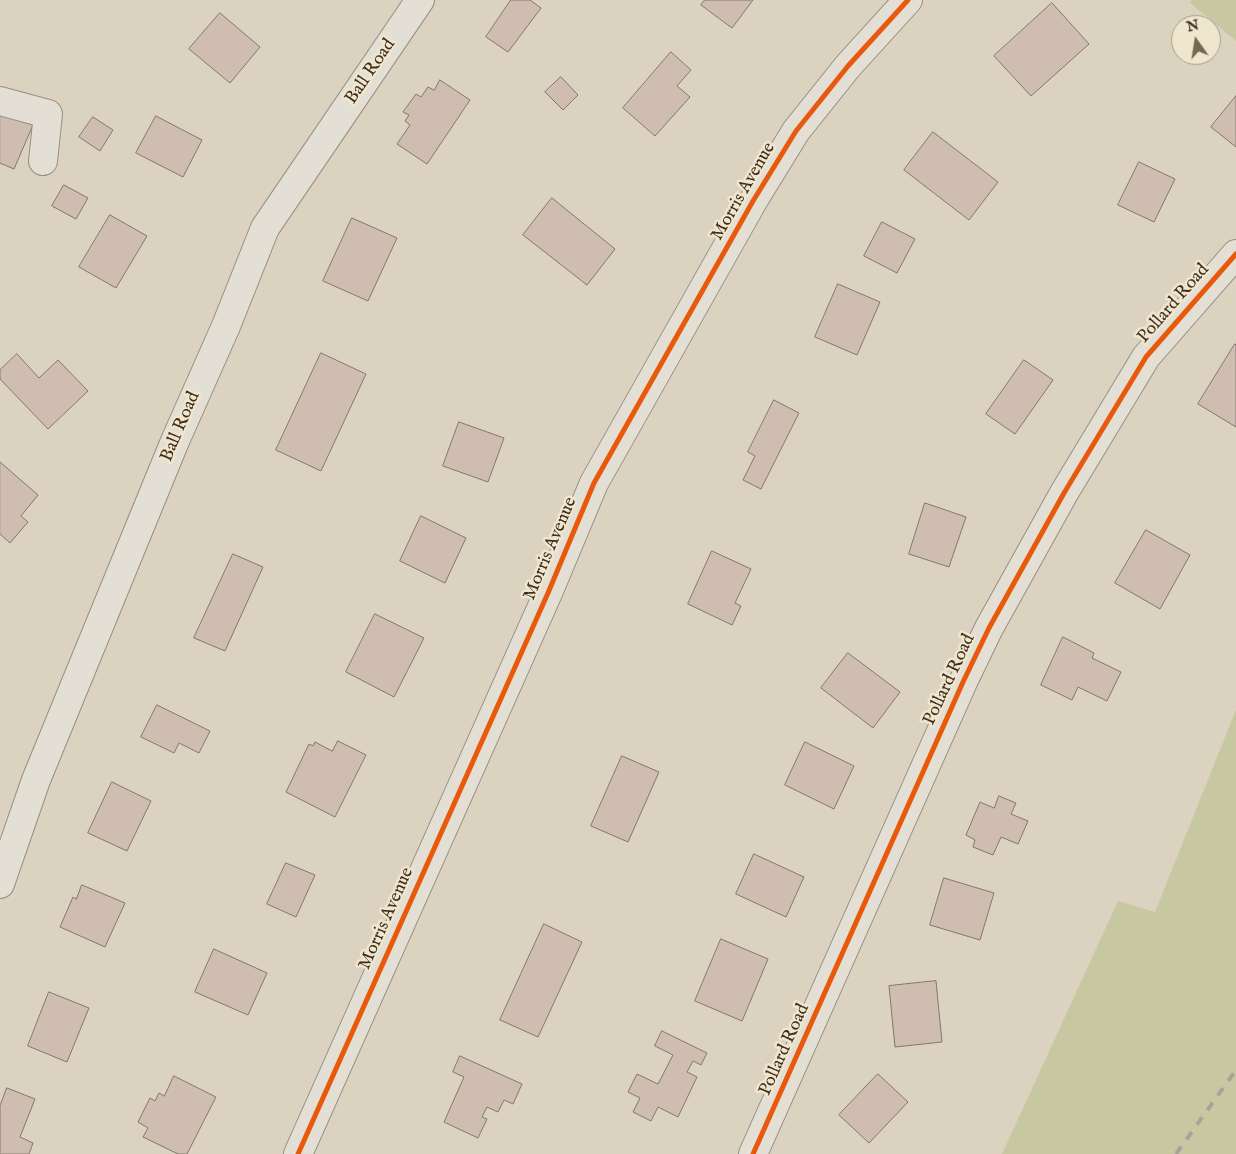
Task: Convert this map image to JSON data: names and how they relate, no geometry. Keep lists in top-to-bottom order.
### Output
{
  "streets": {
    "street": ["Ball Road", "Morris Avenue", "Pollard Road"]
  },
  "north": "top"
}
